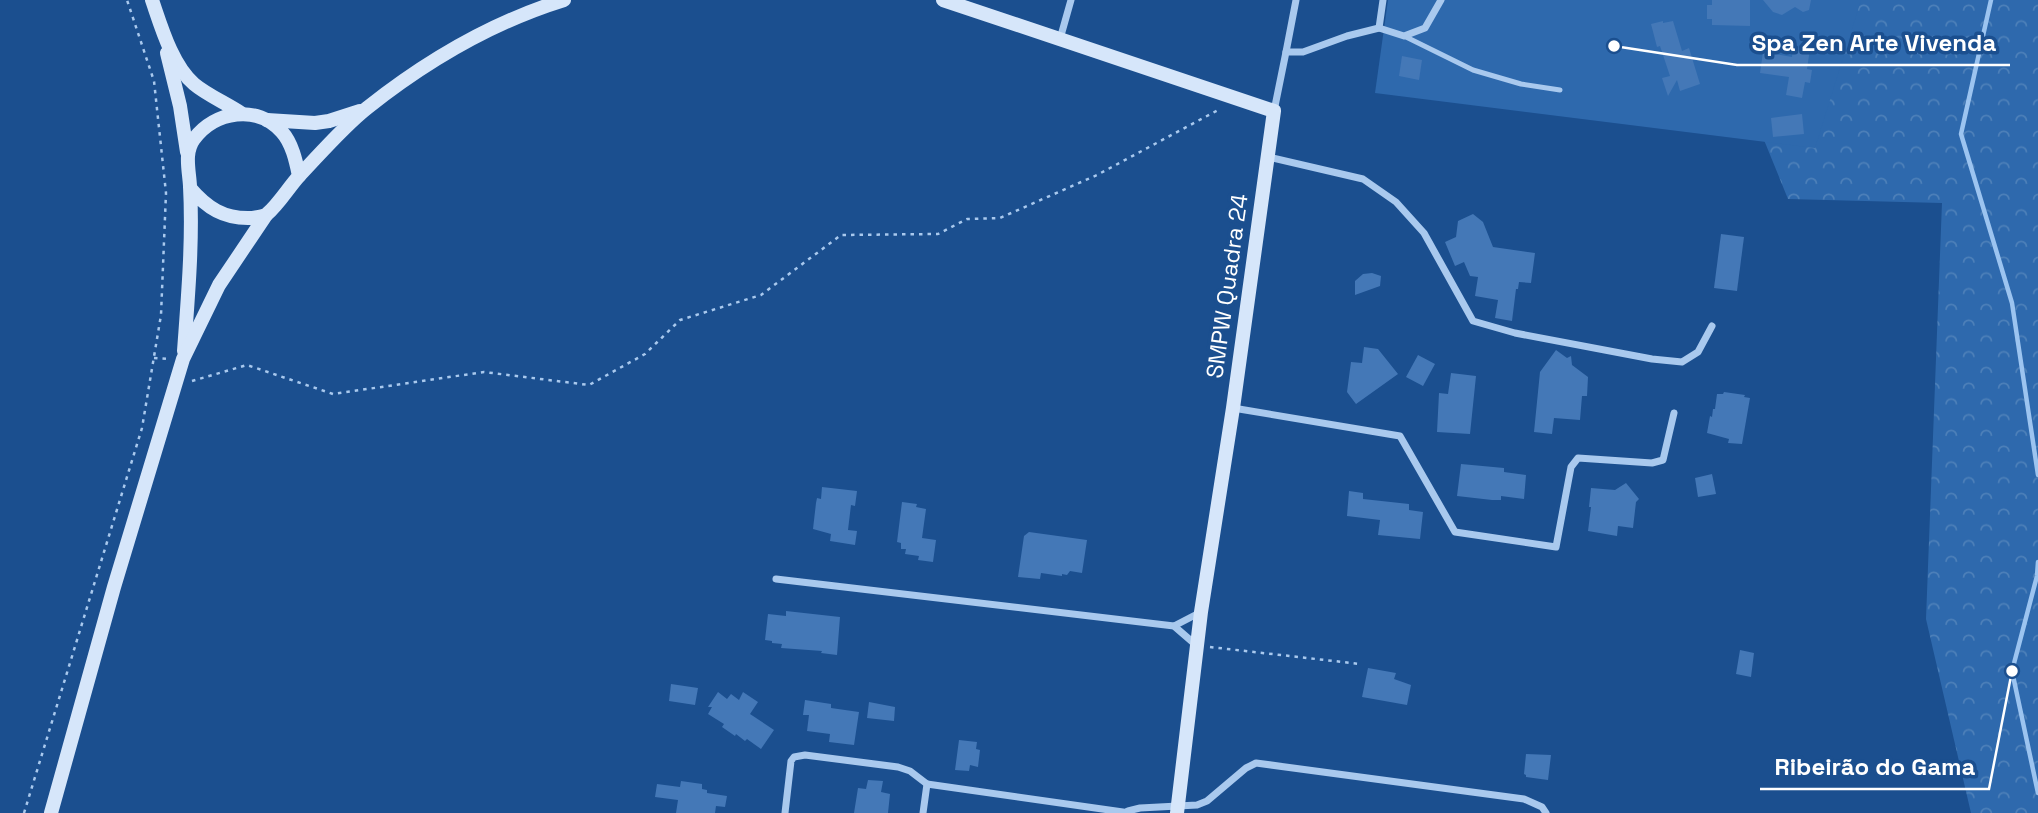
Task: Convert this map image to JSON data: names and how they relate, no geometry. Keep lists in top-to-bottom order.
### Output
{
  "streets": {
    "street": ["SMPW Quadra 24"]
  },
  "places": ["Spa Zen Arte Vivenda", "Ribeirão do Gama"]
}
